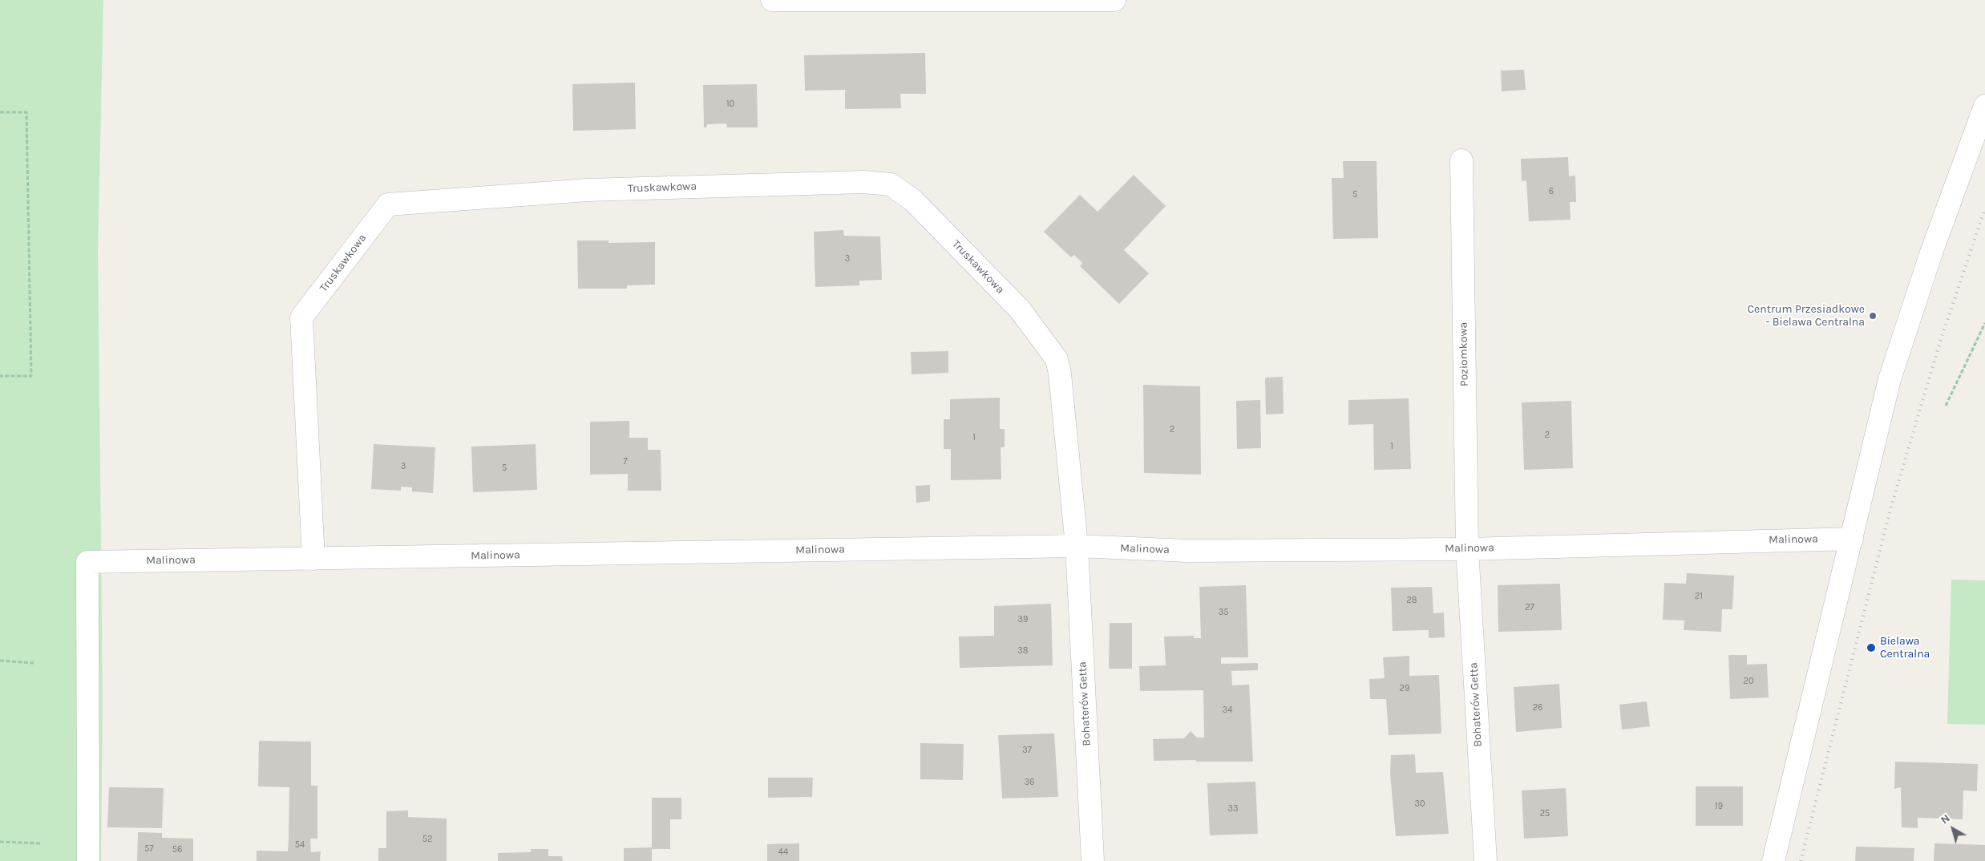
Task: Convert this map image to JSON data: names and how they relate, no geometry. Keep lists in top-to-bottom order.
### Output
{
  "streets": {
    "street": [
      "Truskawkowa",
      "Poziomkowa",
      "Malinowa",
      "Bohaterów Getta"
    ]
  },
  "crossings": [
    ["Truskawkowa", "Malinowa"],
    ["Truskawkowa", "Bohaterów Getta"],
    ["Poziomkowa", "Malinowa"],
    ["Poziomkowa", "Bohaterów Getta"],
    ["Malinowa", "Bohaterów Getta"]
  ],
  "places": ["Centrum Przesiadkowe - Bielawa Centralna", "Bielawa Centralna"],
  "house_numbers": [
    "10",
    "6",
    "5",
    "3",
    "2",
    "2",
    "1",
    "1",
    "7",
    "3",
    "5",
    "21",
    "28",
    "27",
    "35",
    "39",
    "38",
    "20",
    "29",
    "26",
    "34",
    "37",
    "36",
    "30",
    "19",
    "33",
    "25",
    "52",
    "54",
    "57",
    "56",
    "44"
  ],
  "north": "top left"
}
